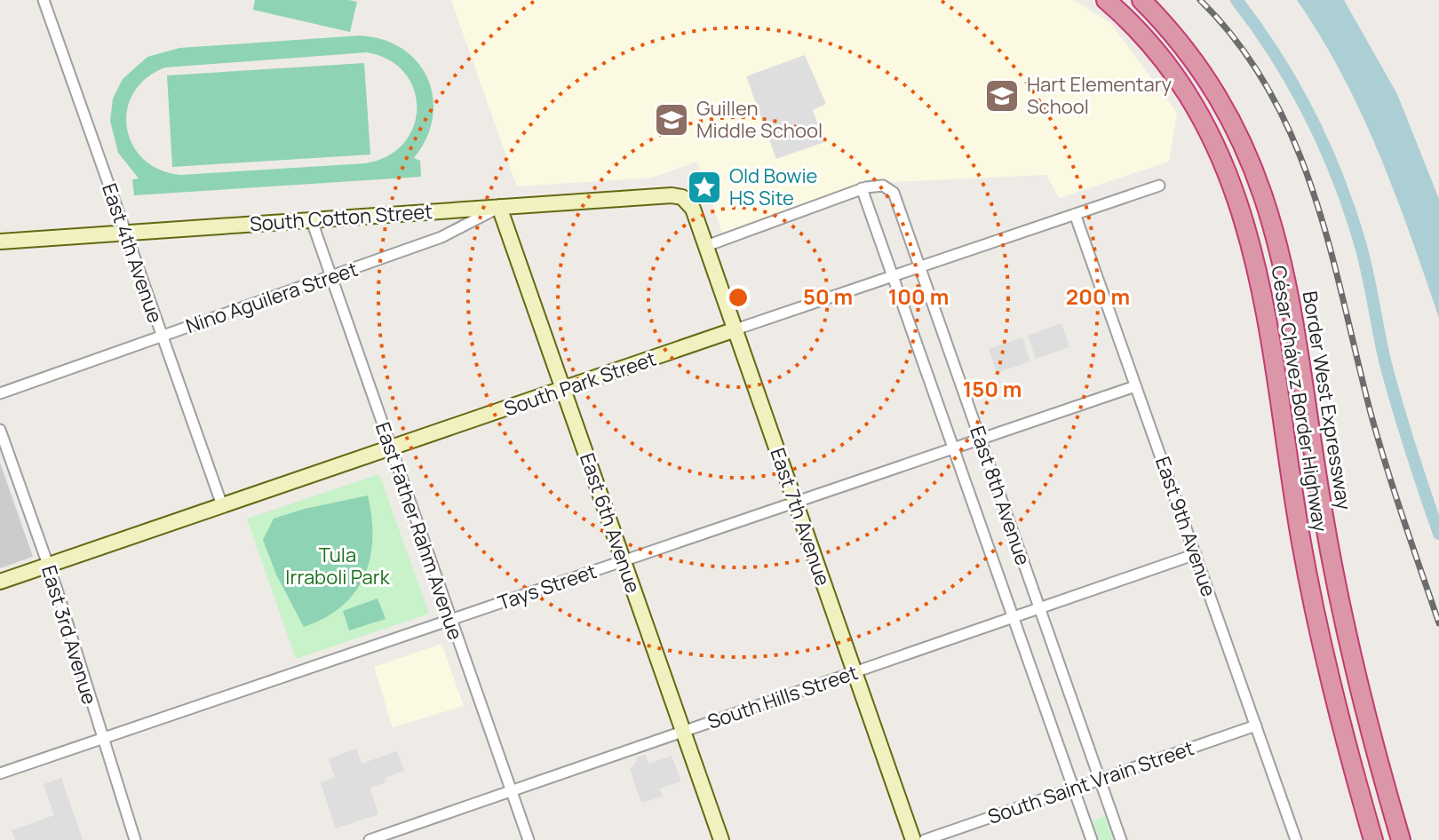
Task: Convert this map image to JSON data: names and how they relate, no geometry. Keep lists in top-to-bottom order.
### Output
{
  "streets": {
    "highway": ["César Chávez Border Highway", "Border West Expressway"],
    "street": [
      "South Cotton Street",
      "East 4th Avenue",
      "Nino Aguilera Street",
      "South Park Street",
      "East 8th Avenue",
      "East 7th Avenue",
      "East 6th Avenue",
      "East 9th Avenue",
      "East Father Rahm Avenue",
      "Tays Street",
      "East 3rd Avenue",
      "South Hills Street",
      "South Saint Vrain Street"
    ]
  },
  "crossings": [
    ["South Cotton Street", "East 4th Avenue"],
    ["South Cotton Street", "Nino Aguilera Street"],
    ["South Cotton Street", "East 7th Avenue"],
    ["South Cotton Street", "East 6th Avenue"],
    ["South Cotton Street", "East Father Rahm Avenue"],
    ["East 4th Avenue", "Nino Aguilera Street"],
    ["East 4th Avenue", "South Park Street"],
    ["Nino Aguilera Street", "East 6th Avenue"],
    ["Nino Aguilera Street", "East Father Rahm Avenue"],
    ["South Park Street", "East 8th Avenue"],
    ["South Park Street", "East 7th Avenue"],
    ["South Park Street", "East 6th Avenue"],
    ["South Park Street", "East 9th Avenue"],
    ["South Park Street", "East Father Rahm Avenue"],
    ["South Park Street", "East 3rd Avenue"],
    ["East 8th Avenue", "Tays Street"],
    ["East 8th Avenue", "South Hills Street"],
    ["East 8th Avenue", "South Saint Vrain Street"],
    ["East 7th Avenue", "Tays Street"],
    ["East 7th Avenue", "South Hills Street"],
    ["East 6th Avenue", "Tays Street"],
    ["East 6th Avenue", "South Hills Street"],
    ["East 9th Avenue", "Tays Street"],
    ["East 9th Avenue", "South Hills Street"],
    ["East 9th Avenue", "South Saint Vrain Street"],
    ["East Father Rahm Avenue", "Tays Street"],
    ["East Father Rahm Avenue", "South Hills Street"],
    ["Tays Street", "East 3rd Avenue"]
  ],
  "parks": ["Tula Irraboli Park"],
  "places": {
    "school or university": ["Hart Elementary School", "Guillen Middle School"],
    "place": ["Old Bowie HS Site"]
  },
  "rings": [
    "50 m",
    "100 m",
    "200 m",
    "150 m"
  ]
}
